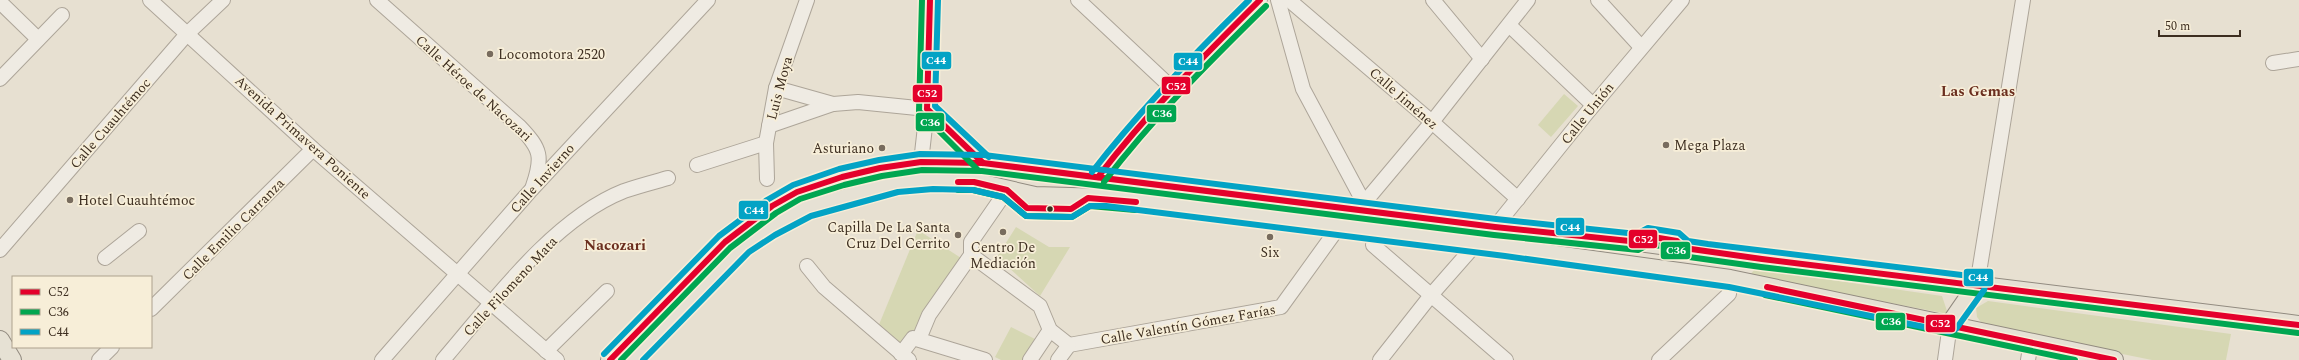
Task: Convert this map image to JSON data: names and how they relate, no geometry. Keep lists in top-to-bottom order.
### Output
{
  "streets": {
    "street": [
      "Calle Héroe de Nacozari",
      "Luis Moya",
      "Calle Jiménez",
      "Calle Unión",
      "Calle Cuauhtémoc",
      "Avenida Primavera Poniente",
      "Calle Invierno",
      "Calle Emilio Carranza",
      "Calle Filomeno Mata",
      "Calle Valentín Gómez Farías"
    ]
  },
  "crossings": [
    ["Calle Héroe de Nacozari", "Calle Invierno"],
    ["Calle Jiménez", "Calle Unión"],
    ["Calle Cuauhtémoc", "Avenida Primavera Poniente"],
    ["Avenida Primavera Poniente", "Calle Invierno"],
    ["Avenida Primavera Poniente", "Calle Emilio Carranza"],
    ["Avenida Primavera Poniente", "Calle Filomeno Mata"]
  ],
  "districts": ["Las Gemas", "Nacozari"],
  "places": [
    "Locomotora 2520",
    "Mega Plaza",
    "Asturiano",
    "Hotel Cuauhtémoc",
    "Centro De Mediación",
    "Capilla De La Santa Cruz Del Cerrito",
    "Six"
  ],
  "lines": ["transit line C52", "transit line C36", "transit line C44"],
  "legend": ["C52", "C36", "C44"],
  "scale_bar": "50 m"
}
